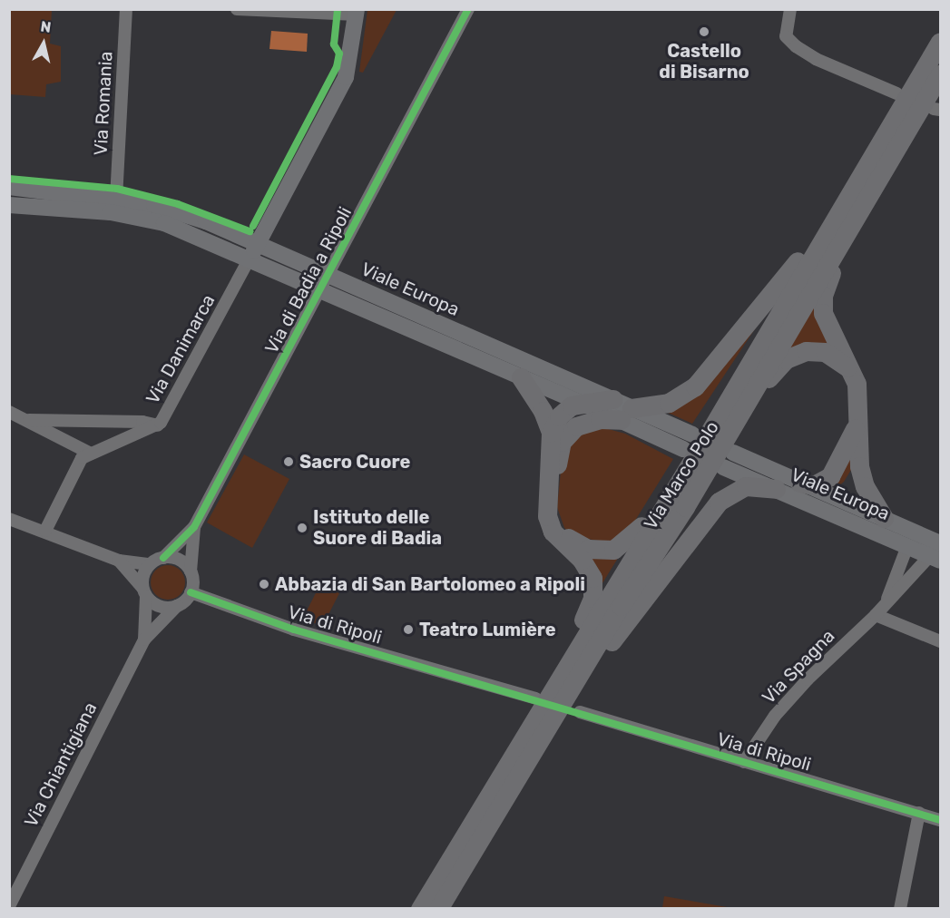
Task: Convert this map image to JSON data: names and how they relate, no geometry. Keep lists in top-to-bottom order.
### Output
{
  "streets": {
    "highway": ["Via Marco Polo"],
    "main road": ["Viale Europa"],
    "street": [
      "Via Romania",
      "Via di Badia a Ripoli",
      "Via Danimarca",
      "Via di Ripoli",
      "Via Spagna",
      "Via Chiantigiana"
    ]
  },
  "crossings": [
    ["Via Romania", "Viale Europa"],
    ["Via di Badia a Ripoli", "Viale Europa"],
    ["Via di Badia a Ripoli", "Via di Ripoli"],
    ["Via di Badia a Ripoli", "Via Chiantigiana"],
    ["Viale Europa", "Via Danimarca"],
    ["Viale Europa", "Via Spagna"],
    ["Via di Ripoli", "Via Spagna"],
    ["Via di Ripoli", "Via Chiantigiana"]
  ],
  "places": [
    "Castello di Bisarno",
    "Sacro Cuore",
    "Istituto delle Suore di Badia",
    "Abbazia di San Bartolomeo a Ripoli",
    "Teatro Lumière"
  ],
  "north": "top"
}
